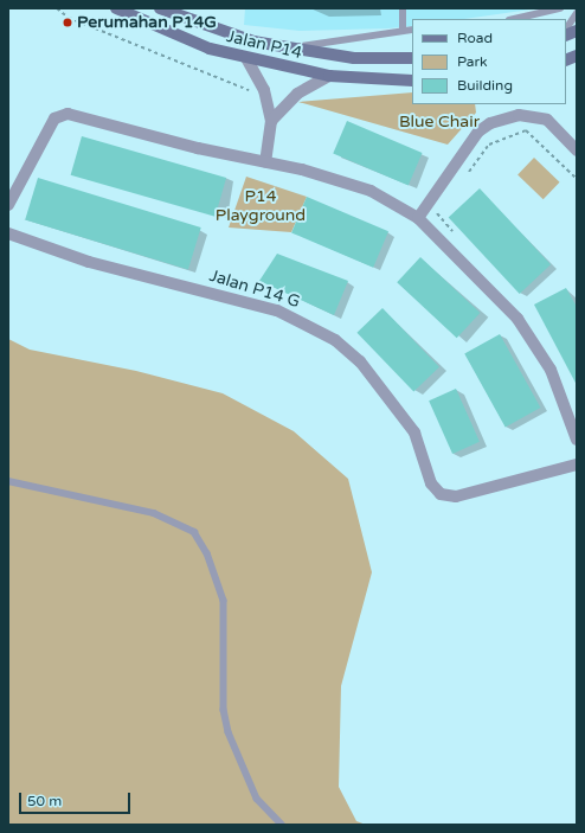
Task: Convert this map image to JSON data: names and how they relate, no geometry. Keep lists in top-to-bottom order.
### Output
{
  "streets": {
    "main road": ["Jalan P14"],
    "street": ["Jalan P14 G"]
  },
  "parks": ["Blue Chair", "P14 Playground"],
  "places": ["Perumahan P14G"],
  "legend": ["Road", "Park", "Building"],
  "scale_bar": "50 m"
}
